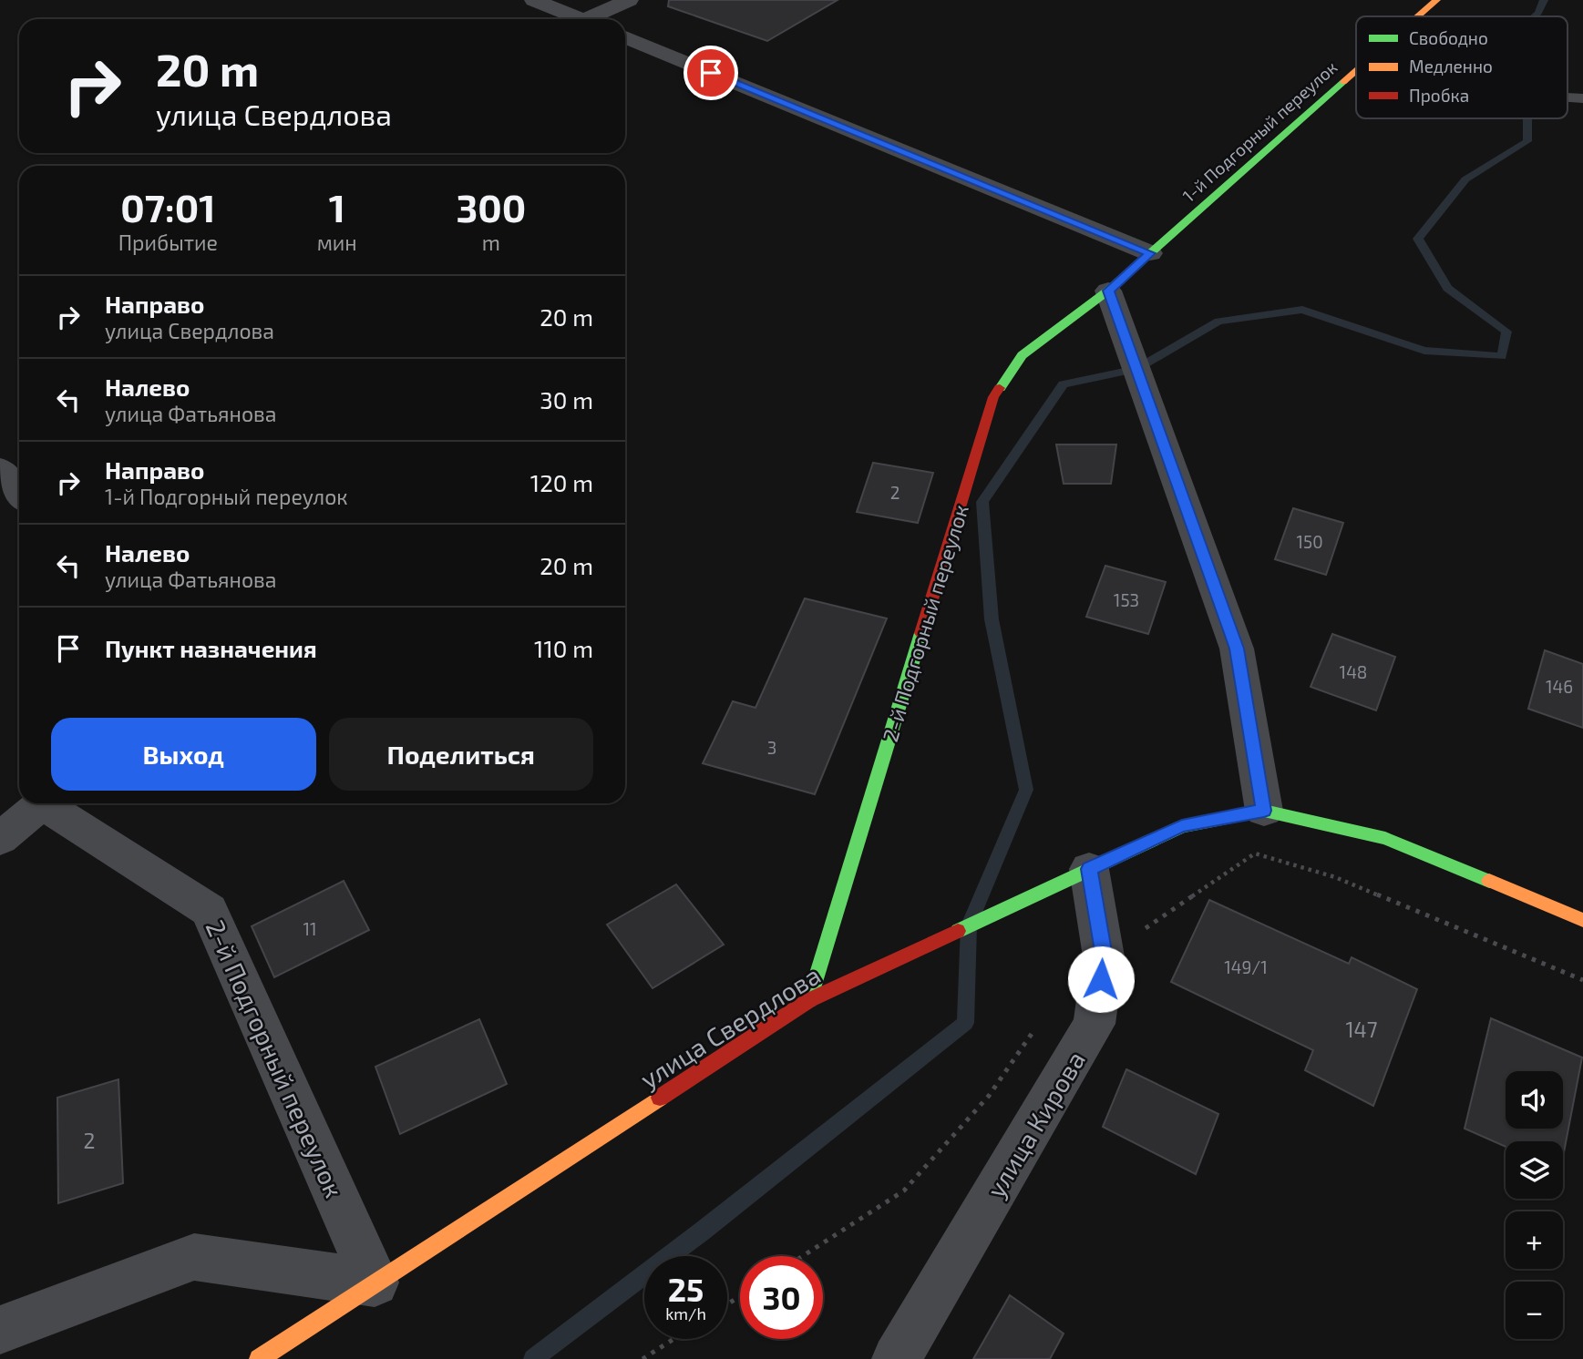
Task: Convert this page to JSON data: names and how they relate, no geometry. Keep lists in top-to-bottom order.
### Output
{
  "streets": {
    "street": [
      "1-й Подгорный переулок",
      "2-й Подгорный переулок",
      "улица Свердлова",
      "улица Кирова"
    ]
  },
  "crossings": [
    ["1-й Подгорный переулок", "2-й Подгорный переулок"],
    ["2-й Подгорный переулок", "улица Свердлова"],
    ["улица Свердлова", "улица Кирова"]
  ],
  "house_numbers": [
    "2",
    "150",
    "153",
    "148",
    "146",
    "3",
    "11",
    "149/1",
    "147",
    "2"
  ],
  "legend": ["Свободно", "Медленно", "Пробка"],
  "page": {
    "turn": ["20 m", "улица Свердлова"],
    "eta": [
      "07:01",
      "Прибытие",
      "1",
      "мин",
      "300",
      "m"
    ],
    "list": [
      {
        "name": "Направо",
        "note": "улица Свердлова",
        "value": "20 m"
      },
      {
        "name": "Налево",
        "note": "улица Фатьянова",
        "value": "30 m"
      },
      {
        "name": "Направо",
        "note": "1-й Подгорный переулок",
        "value": "120 m"
      },
      {
        "name": "Налево",
        "note": "улица Фатьянова",
        "value": "20 m"
      },
      {
        "name": "Пункт назначения",
        "value": "110 m"
      }
    ],
    "buttons": ["Выход", "Поделиться"],
    "map_buttons": ["+", "−"],
    "speed": "25 km/h",
    "limit": "30"
  }
}
